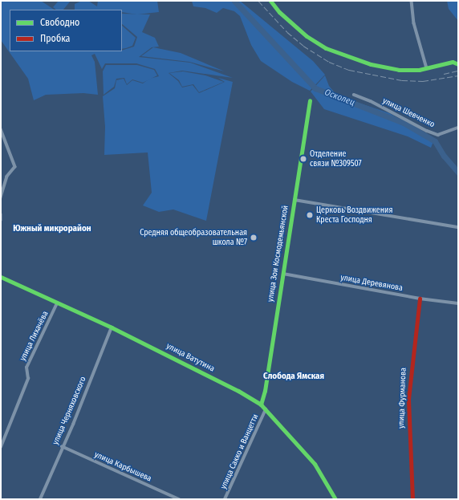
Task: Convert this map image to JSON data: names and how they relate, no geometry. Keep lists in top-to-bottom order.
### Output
{
  "streets": {
    "street": [
      "улица Шевченко",
      "улица Зои Космодемьянской",
      "улица Деревянова",
      "улица Лихачёва",
      "улица Ватутина",
      "улица Фурманова",
      "улица Черняховского",
      "улица Сакко и Ванцетти",
      "улица Карбышева"
    ]
  },
  "crossings": [
    ["улица Зои Космодемьянской", "улица Деревянова"],
    ["улица Зои Космодемьянской", "улица Ватутина"],
    ["улица Деревянова", "улица Фурманова"],
    ["улица Лихачёва", "улица Ватутина"],
    ["улица Ватутина", "улица Черняховского"],
    ["улица Ватутина", "улица Сакко и Ванцетти"],
    ["улица Черняховского", "улица Карбышева"]
  ],
  "districts": ["Южный микрорайон", "Слобода Ямская"],
  "water": ["Осколец"],
  "places": ["Отделение связи №309507", "Церковь Воздвижения Креста Господня", "Средняя общеобразовательная школа №7"],
  "legend": ["Свободно", "Пробка"]
}
